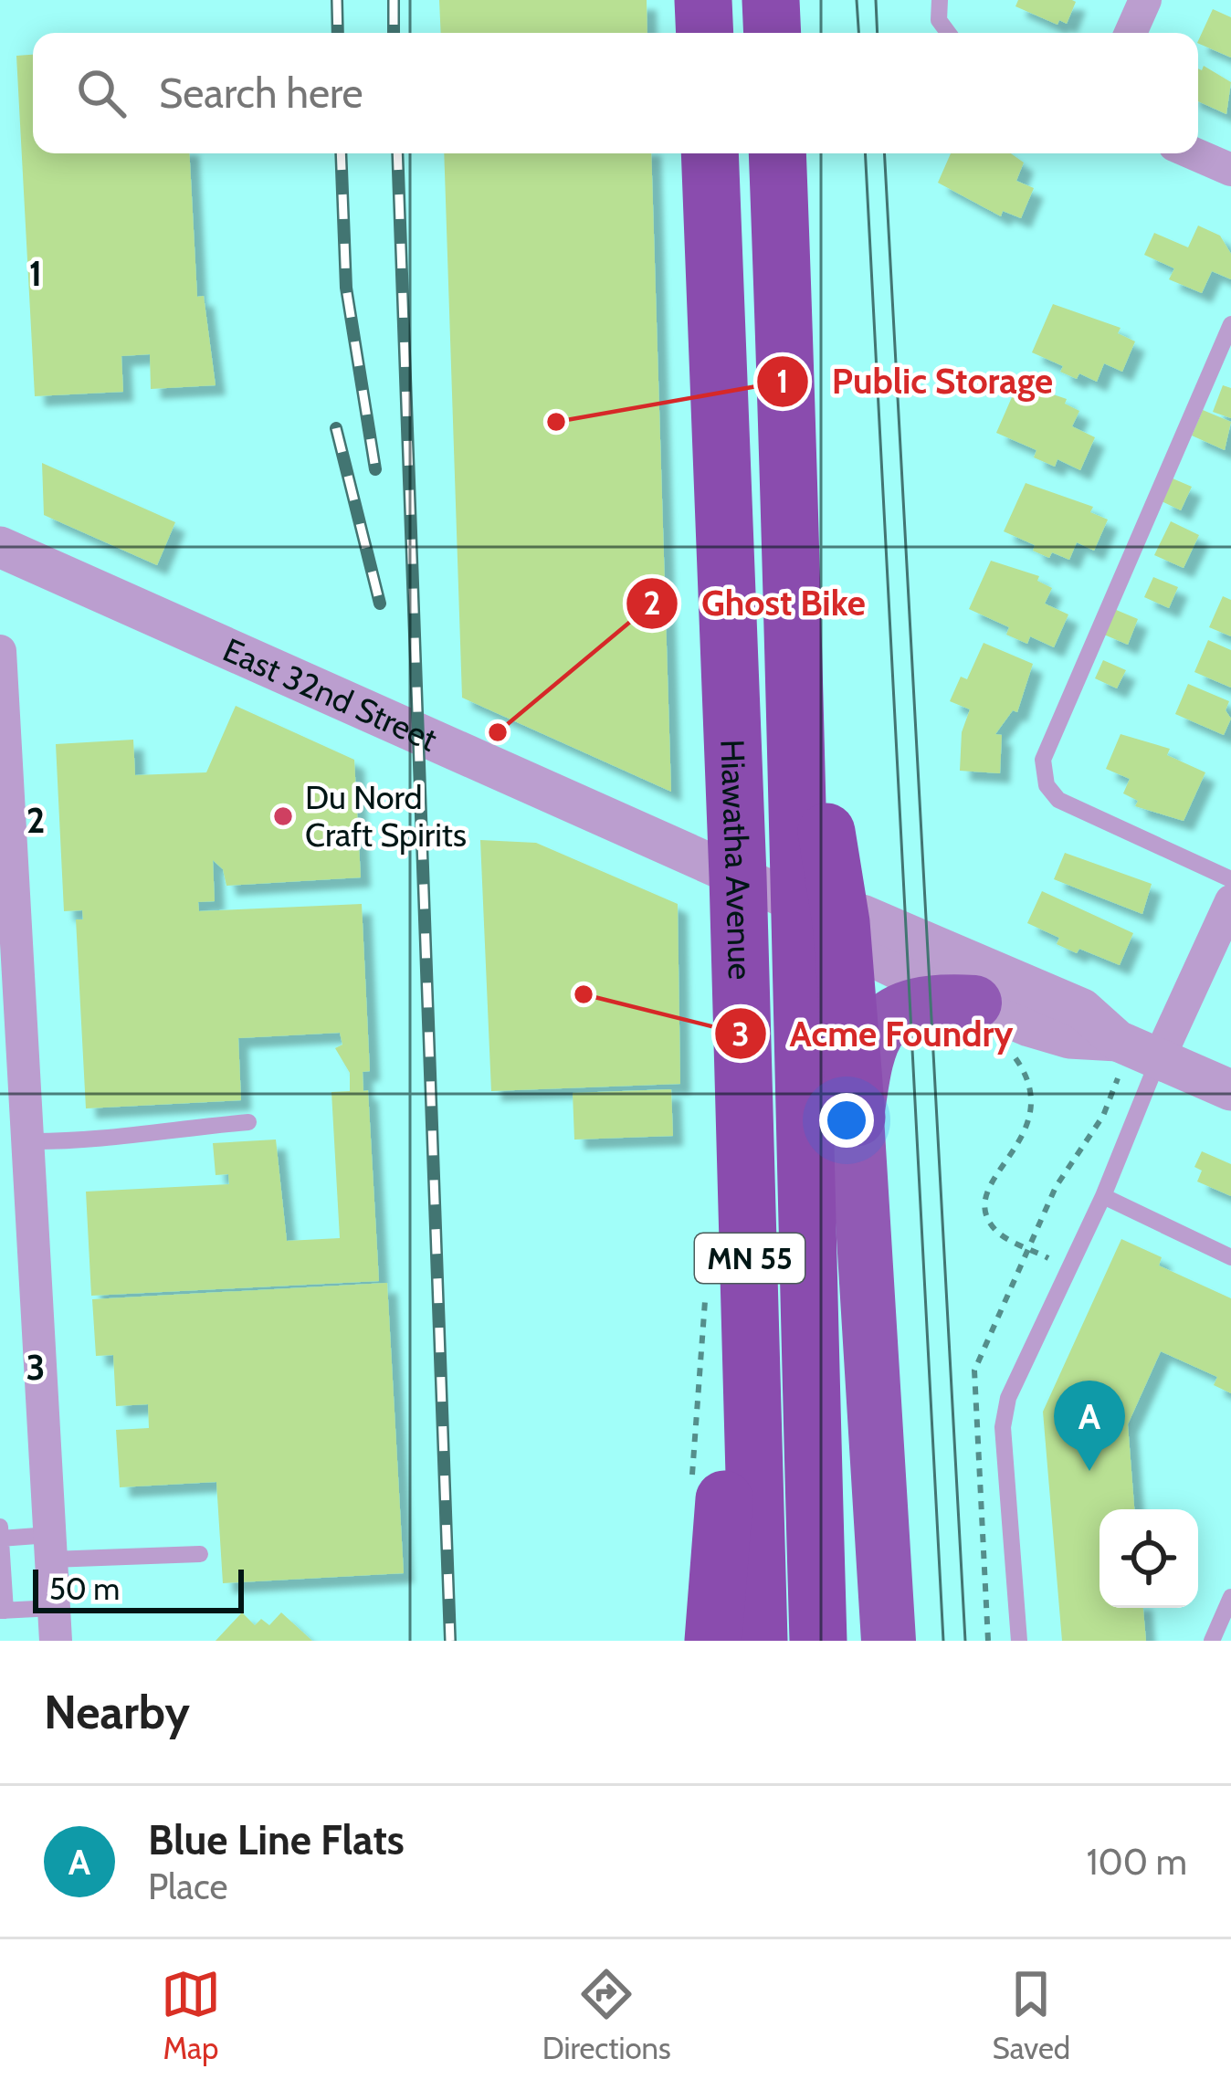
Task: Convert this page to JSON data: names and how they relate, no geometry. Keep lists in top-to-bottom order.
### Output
{
  "streets": {
    "highway": ["Hiawatha Avenue", "MN 55"],
    "street": ["East 32nd Street"]
  },
  "crossings": [
    ["East 32nd Street", "Hiawatha Avenue"]
  ],
  "places": [
    "Public Storage",
    "Ghost Bike",
    "Du Nord Craft Spirits",
    "Acme Foundry"
  ],
  "scale_bar": "50 m",
  "page": {
    "search": "Search here",
    "pins": "A",
    "scale": "50 m",
    "heading": "Nearby",
    "list": [
      {
        "mark": "A",
        "name": "Blue Line Flats",
        "note": "Place",
        "value": "100 m"
      }
    ],
    "nav": ["Map", "Directions", "Saved"]
  },
  "grid": {
    "rows": ["1", "2", "3"]
  }
}
